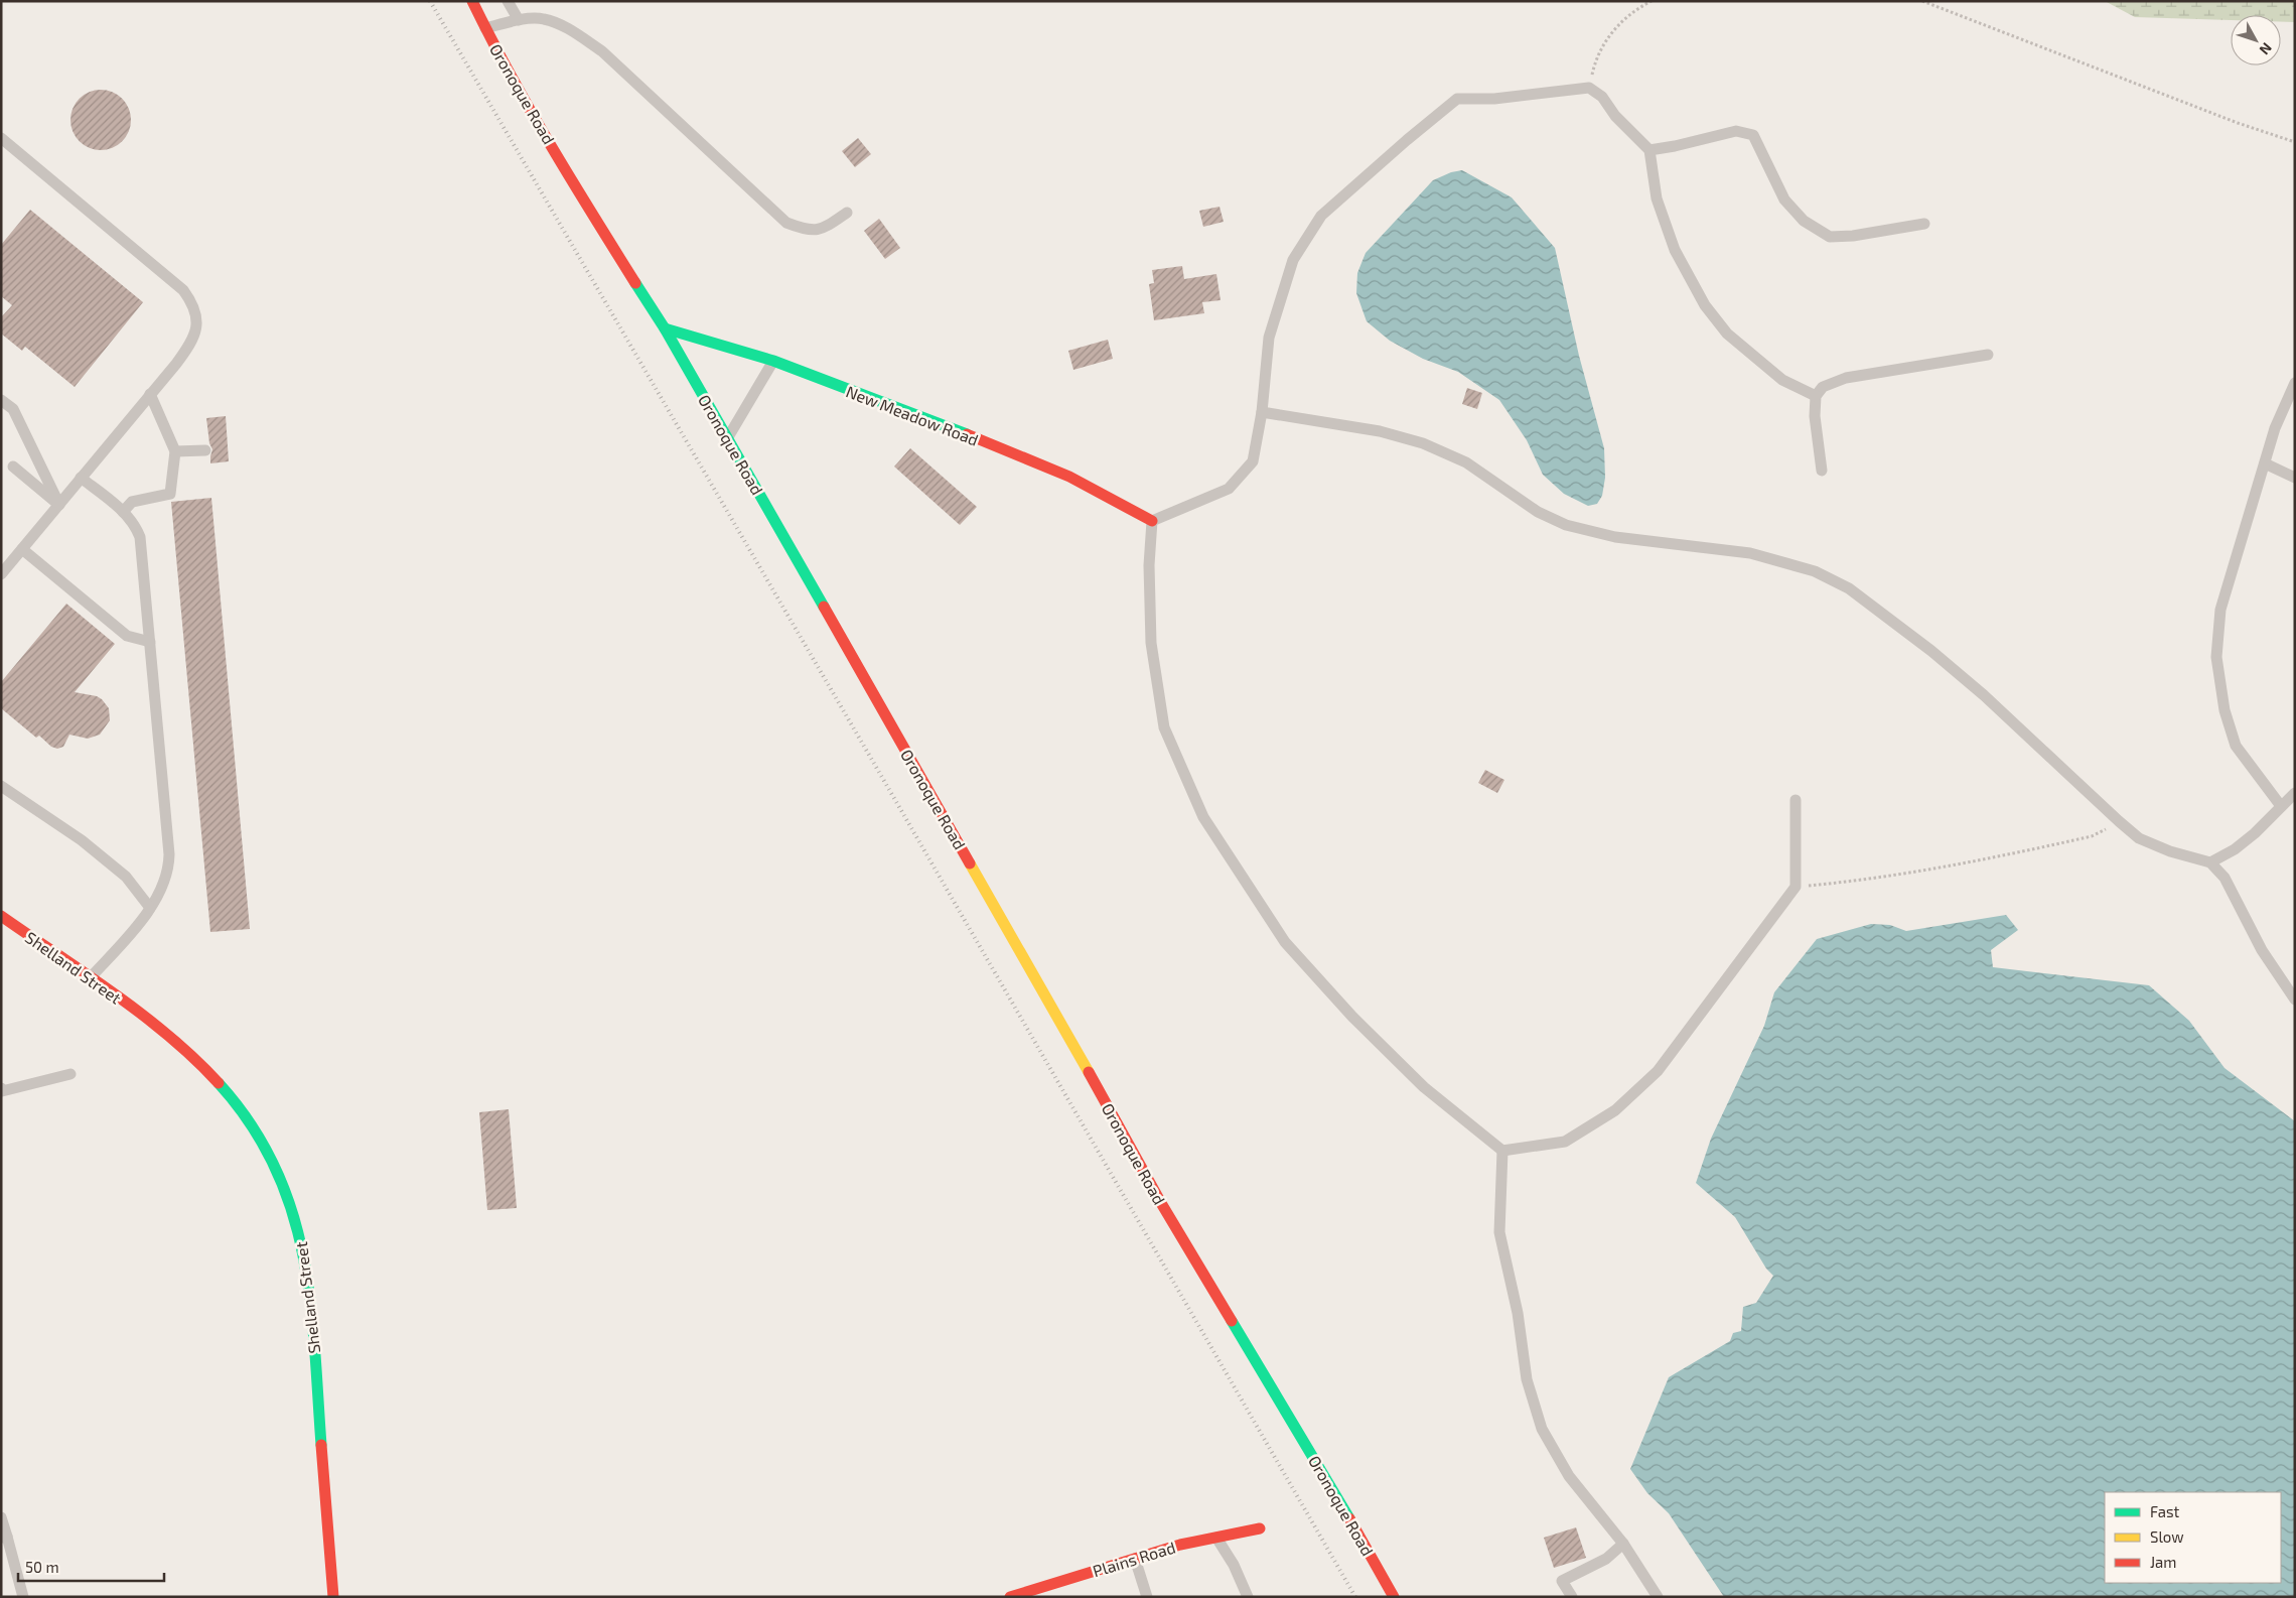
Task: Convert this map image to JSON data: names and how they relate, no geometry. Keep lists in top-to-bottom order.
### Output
{
  "streets": {
    "street": [
      "Oronoque Road",
      "New Meadow Road",
      "Shelland Street",
      "Plains Road"
    ]
  },
  "crossings": [
    ["Oronoque Road", "New Meadow Road"]
  ],
  "legend": ["Fast", "Slow", "Jam"],
  "scale_bar": "50 m",
  "north": "bottom right"
}
